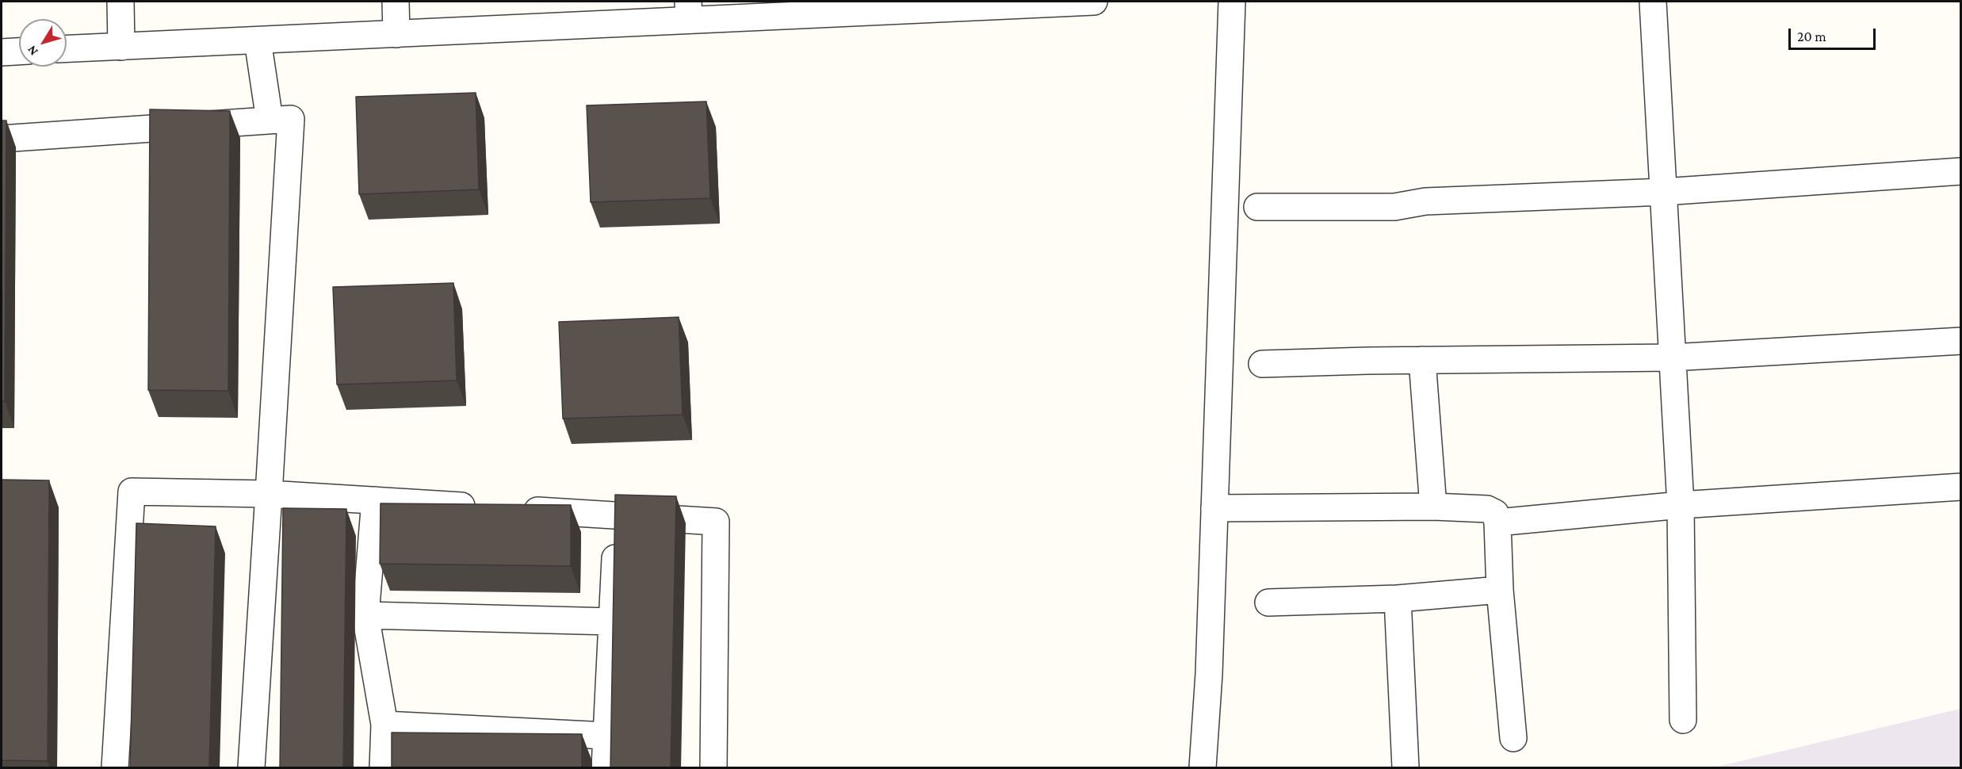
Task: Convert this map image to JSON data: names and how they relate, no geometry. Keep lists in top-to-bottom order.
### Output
{
  "scale_bar": "20 m",
  "north": "bottom left"
}
